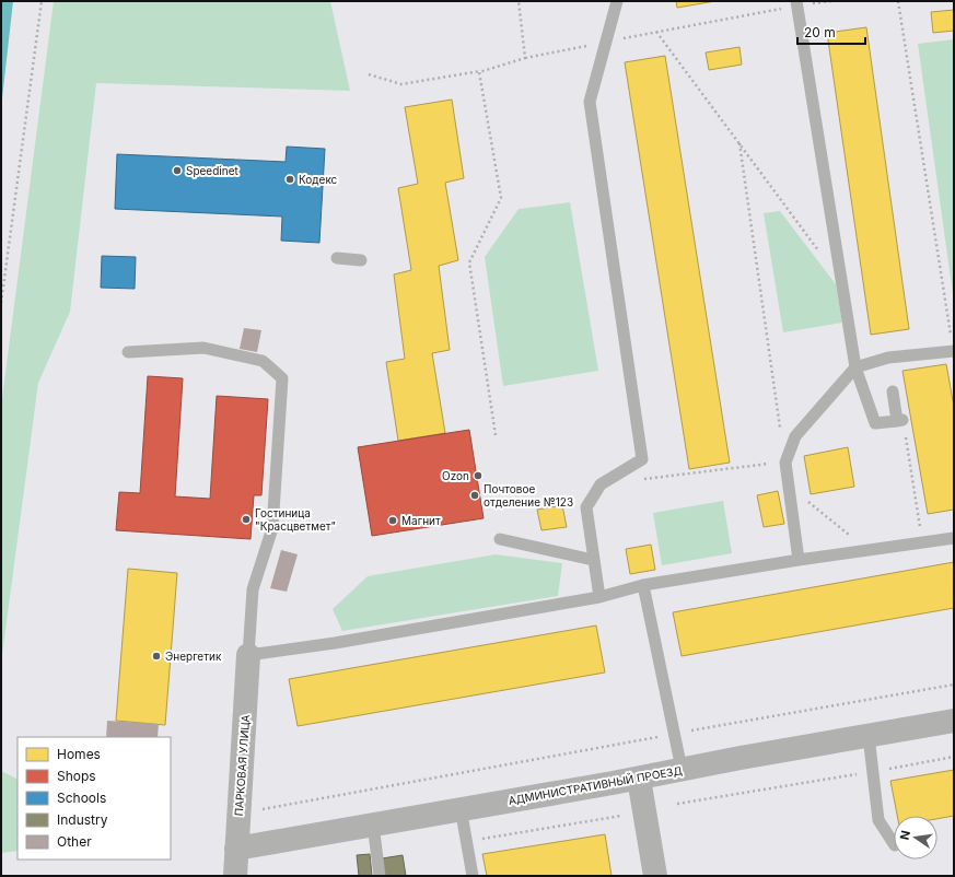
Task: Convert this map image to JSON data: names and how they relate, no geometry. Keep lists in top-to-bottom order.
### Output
{
  "streets": {
    "street": ["ПАРКОВАЯ УЛИЦА", "АДМИНИСТРАТИВНЫЙ ПРОЕЗД"]
  },
  "crossings": [
    ["ПАРКОВАЯ УЛИЦА", "АДМИНИСТРАТИВНЫЙ ПРОЕЗД"]
  ],
  "places": [
    "Speedinet",
    "Кодекс",
    "Ozon",
    "Почтовое отделение №123",
    "Гостиница \"Красцветмет\"",
    "Магнит",
    "Энергетик"
  ],
  "legend": [
    "Homes",
    "Shops",
    "Schools",
    "Industry",
    "Other"
  ],
  "scale_bar": "20 m",
  "north": "left"
}
